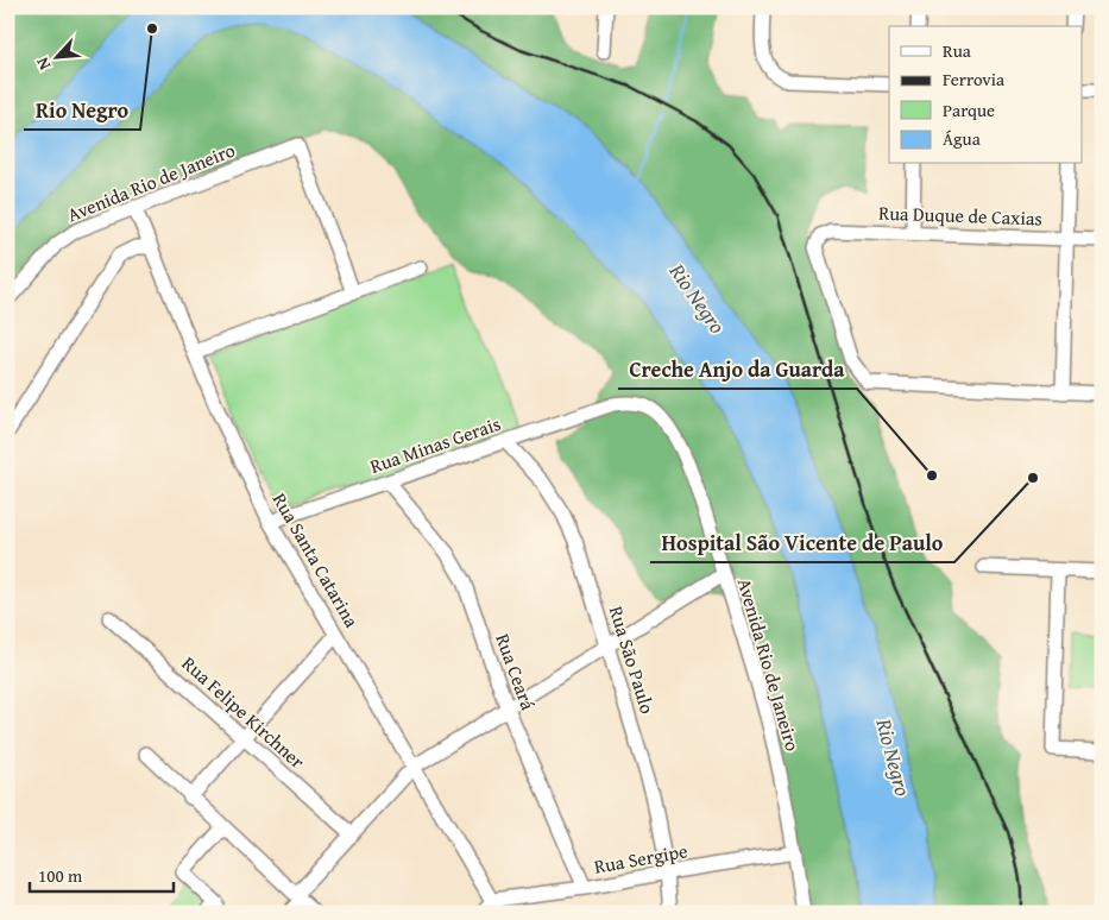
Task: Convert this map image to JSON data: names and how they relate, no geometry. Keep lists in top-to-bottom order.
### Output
{
  "streets": {
    "street": [
      "Avenida Rio de Janeiro",
      "Rua Duque de Caxias",
      "Rua Minas Gerais",
      "Rua Santa Catarina",
      "Rua São Paulo",
      "Rua Ceará",
      "Rua Felipe Kirchner",
      "Rua Sergipe"
    ]
  },
  "crossings": [
    ["Avenida Rio de Janeiro", "Rua Minas Gerais"],
    ["Avenida Rio de Janeiro", "Rua Santa Catarina"],
    ["Avenida Rio de Janeiro", "Rua Sergipe"],
    ["Rua Minas Gerais", "Rua Santa Catarina"],
    ["Rua Minas Gerais", "Rua São Paulo"],
    ["Rua Minas Gerais", "Rua Ceará"],
    ["Rua Santa Catarina", "Rua Sergipe"],
    ["Rua São Paulo", "Rua Sergipe"],
    ["Rua Ceará", "Rua Sergipe"]
  ],
  "water": ["Rio Negro"],
  "places": ["Rio Negro", "Creche Anjo da Guarda", "Hospital São Vicente de Paulo"],
  "legend": [
    "Rua",
    "Ferrovia",
    "Parque",
    "Água"
  ],
  "scale_bar": "100 m",
  "north": "bottom left"
}
